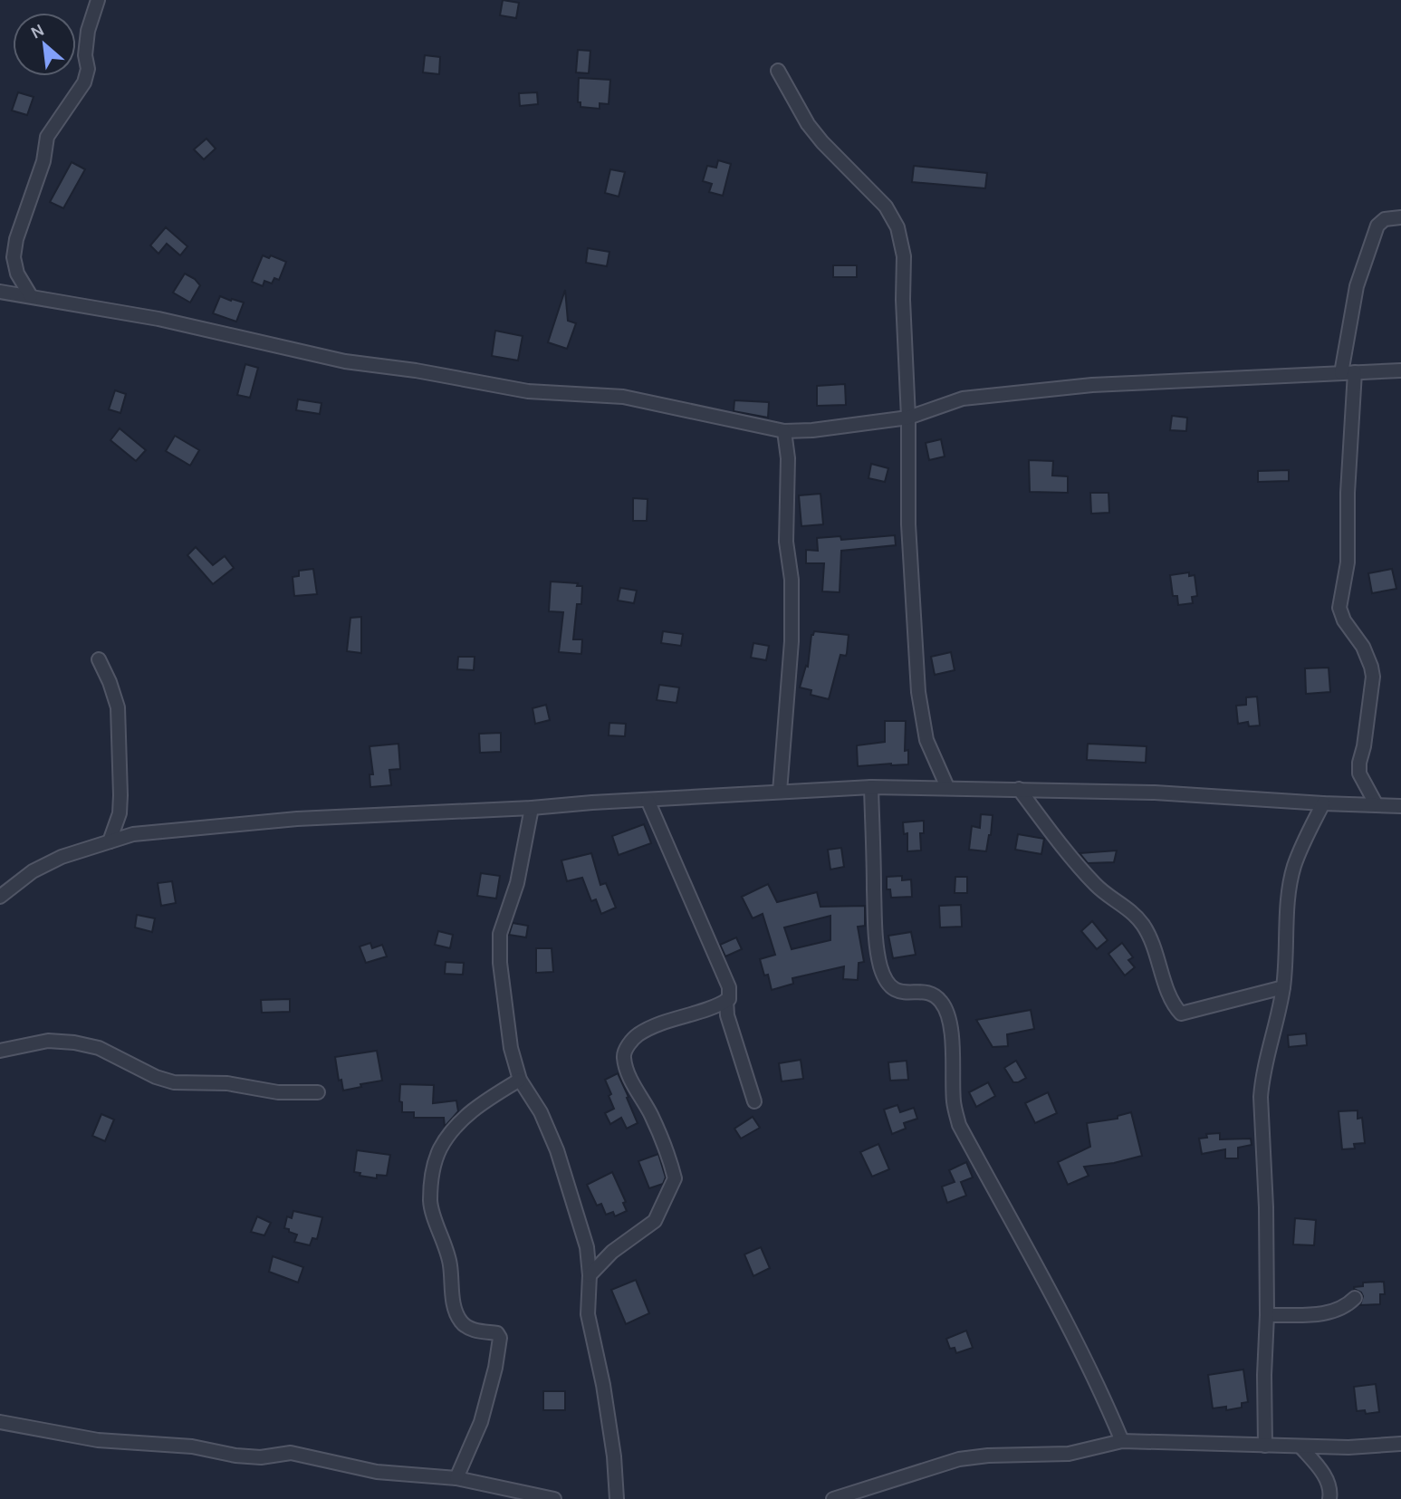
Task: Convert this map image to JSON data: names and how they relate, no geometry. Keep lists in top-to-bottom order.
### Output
{
  "north": "top left"
}
